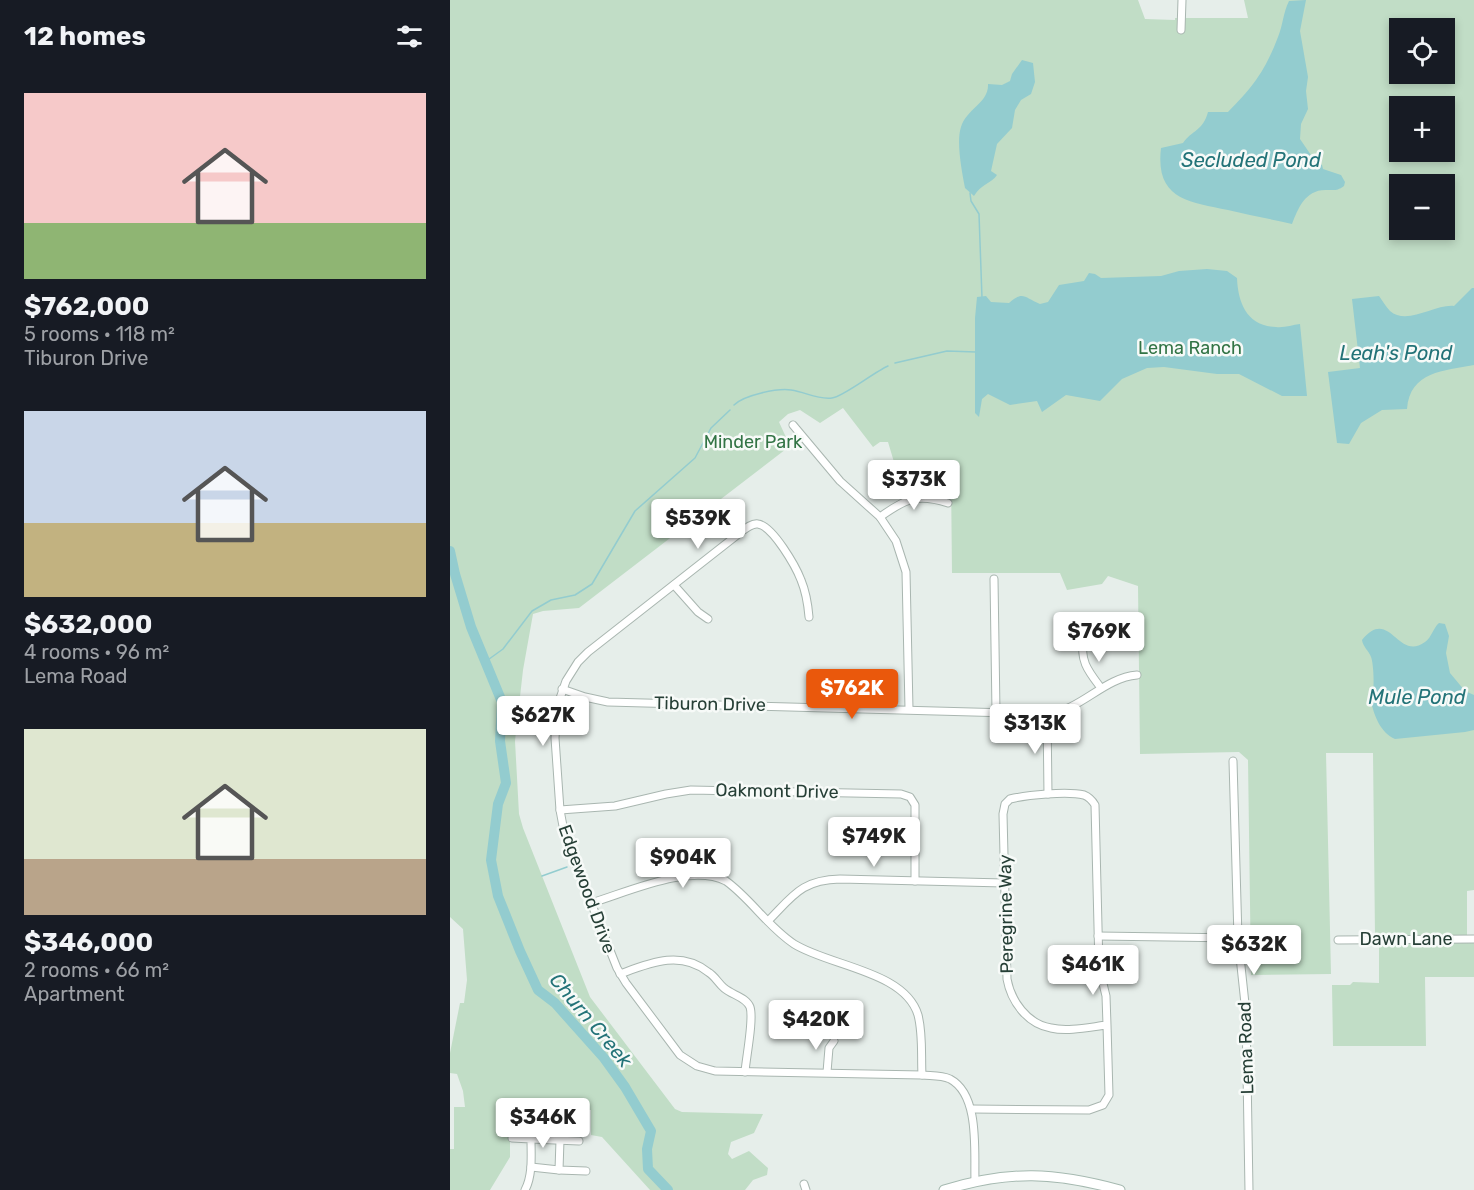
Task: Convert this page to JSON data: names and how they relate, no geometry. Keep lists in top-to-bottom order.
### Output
{
  "streets": {
    "street": [
      "Tiburon Drive",
      "Oakmont Drive",
      "Edgewood Drive",
      "Peregrine Way",
      "Dawn Lane",
      "Lema Road"
    ]
  },
  "crossings": [
    ["Tiburon Drive", "Edgewood Drive"],
    ["Oakmont Drive", "Edgewood Drive"]
  ],
  "water": [
    "Secluded Pond",
    "Leah's Pond",
    "Mule Pond",
    "Churn Creek"
  ],
  "parks": ["Lema Ranch", "Minder Park"],
  "page": {
    "heading": "12 homes",
    "map_buttons": ["+", "−"],
    "list": [
      {
        "name": "$762,000",
        "note": "5 rooms · 118 m² · Tiburon Drive"
      },
      {
        "name": "$632,000",
        "note": "4 rooms · 96 m² · Lema Road"
      },
      {
        "name": "$346,000",
        "note": "2 rooms · 66 m² · Apartment"
      }
    ],
    "price": [
      "$373K",
      "$539K",
      "$769K",
      "$762K",
      "$627K",
      "$313K",
      "$749K",
      "$904K",
      "$632K",
      "$461K",
      "$420K",
      "$346K"
    ]
  }
}
